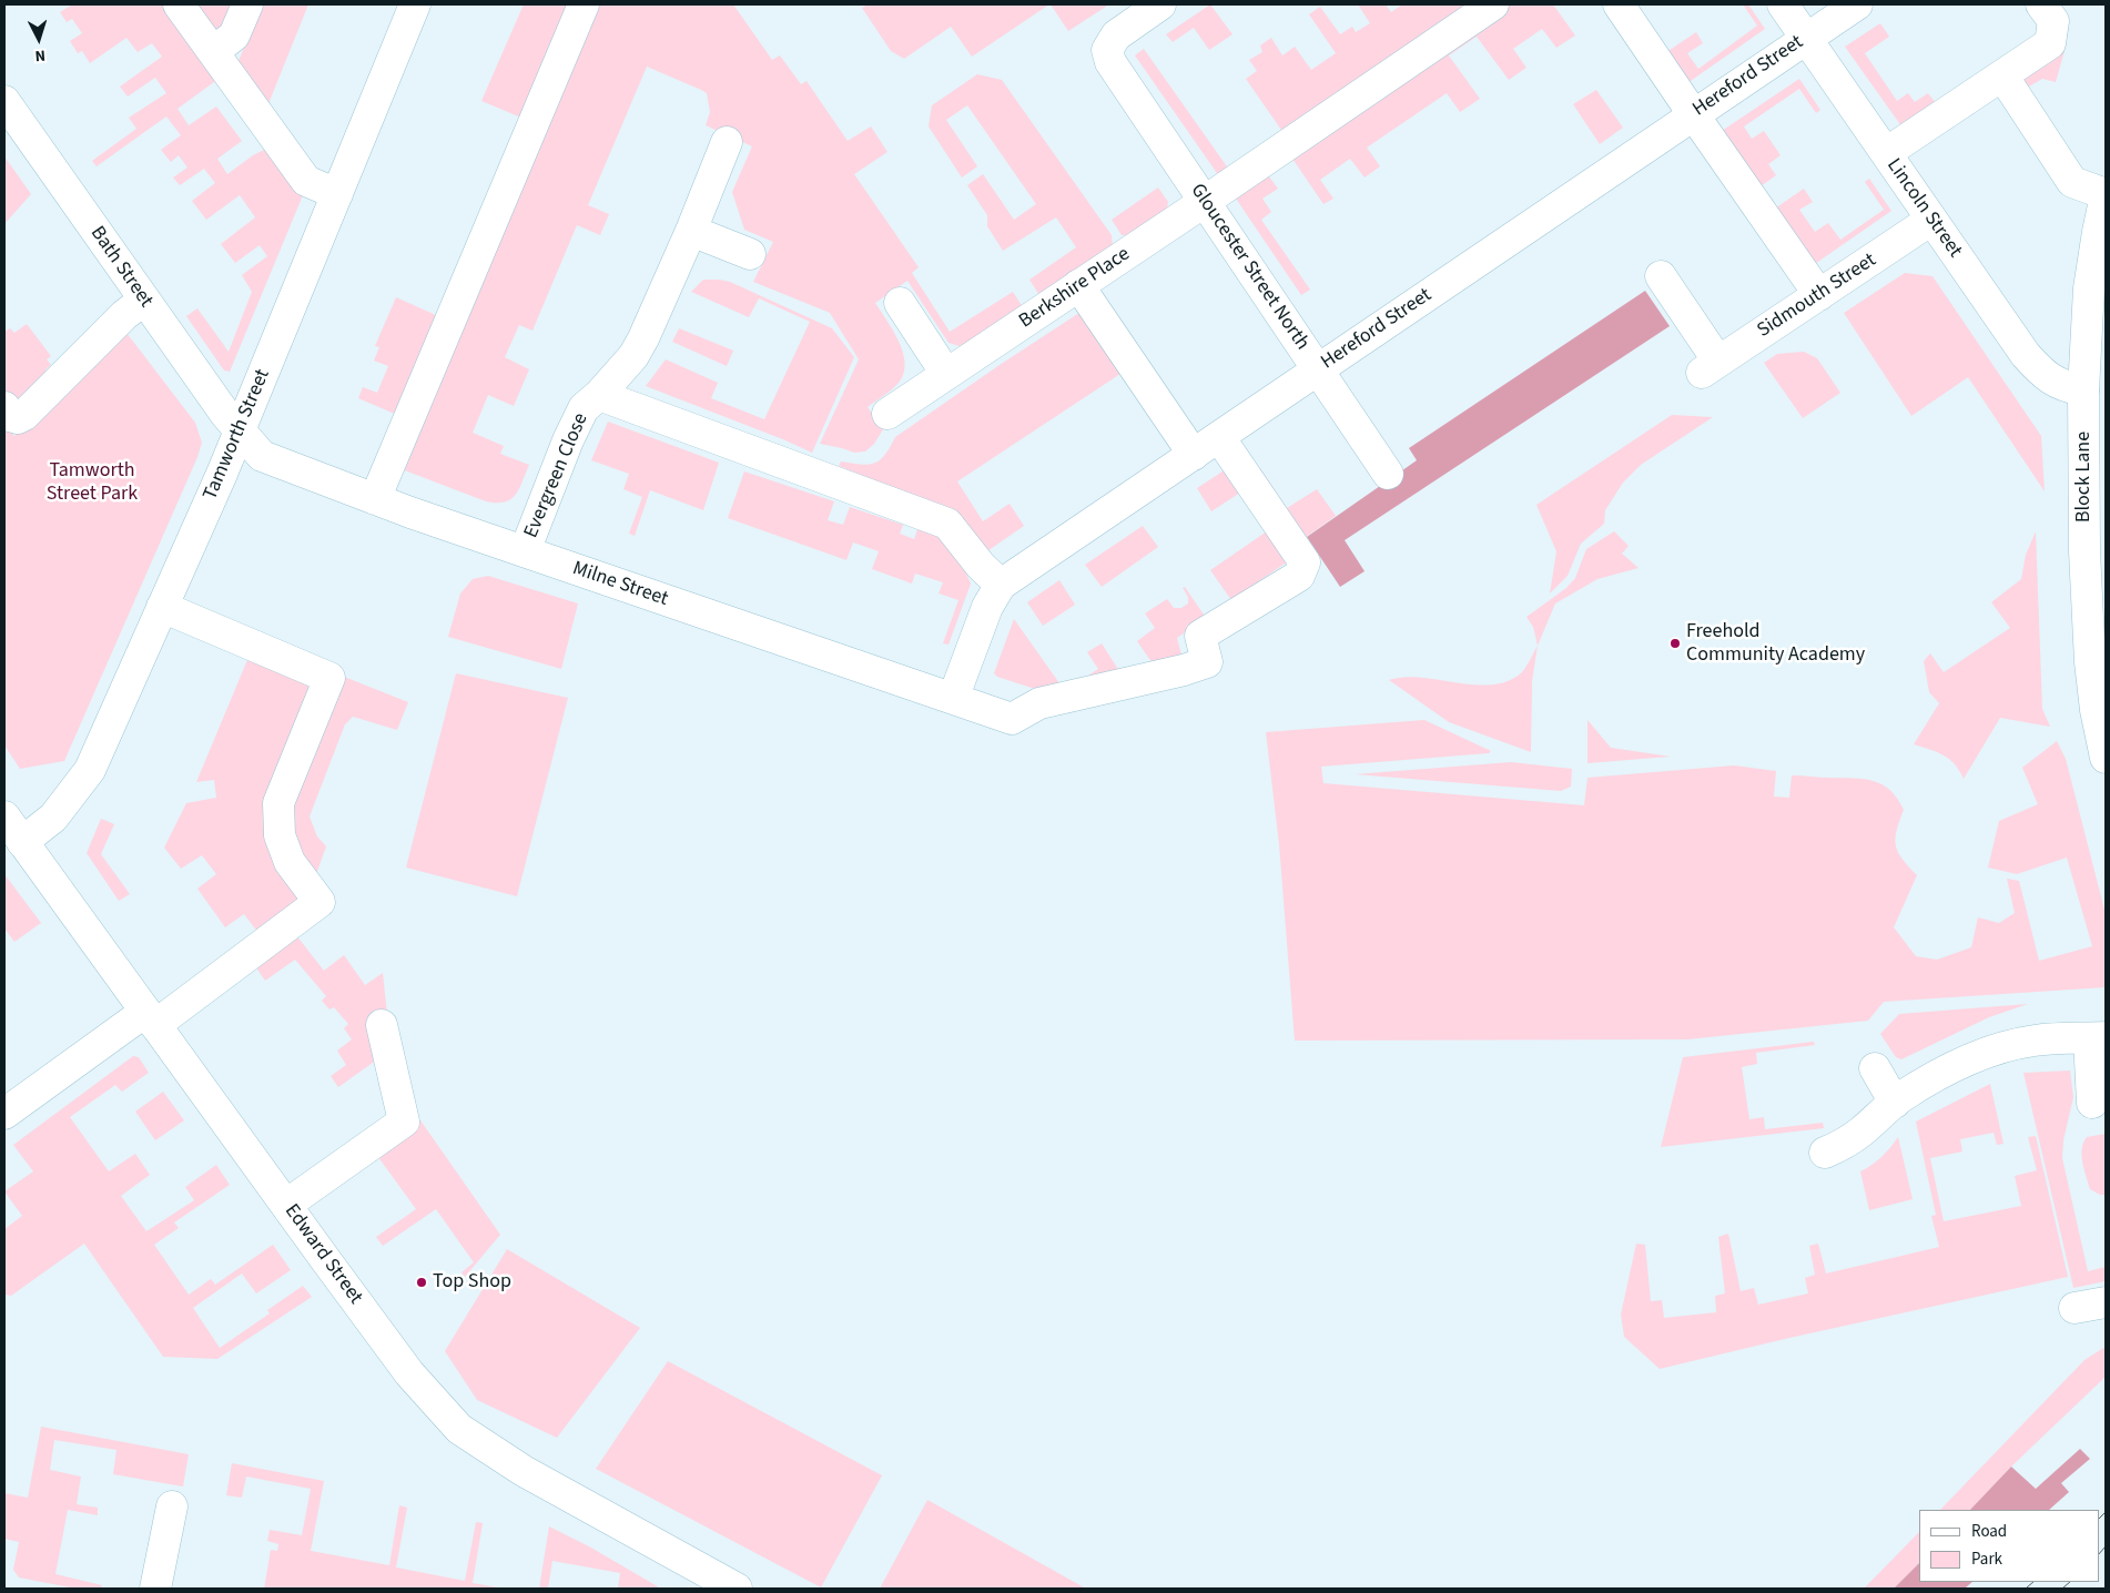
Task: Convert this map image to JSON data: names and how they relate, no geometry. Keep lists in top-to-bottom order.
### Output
{
  "streets": {
    "street": [
      "Hereford Street",
      "Lincoln Street",
      "Bath Street",
      "Gloucester Street North",
      "Berkshire Place",
      "Sidmouth Street",
      "Tamworth Street",
      "Evergreen Close",
      "Block Lane",
      "Milne Street",
      "Edward Street"
    ]
  },
  "crossings": [
    ["Hereford Street", "Lincoln Street"],
    ["Hereford Street", "Gloucester Street North"],
    ["Hereford Street", "Milne Street"],
    ["Lincoln Street", "Sidmouth Street"],
    ["Lincoln Street", "Block Lane"],
    ["Bath Street", "Tamworth Street"],
    ["Bath Street", "Milne Street"],
    ["Gloucester Street North", "Berkshire Place"],
    ["Tamworth Street", "Milne Street"],
    ["Tamworth Street", "Edward Street"],
    ["Evergreen Close", "Milne Street"]
  ],
  "parks": ["Tamworth Street Park"],
  "places": ["Freehold Community Academy", "Top Shop"],
  "legend": ["Road", "Park"],
  "north": "bottom"
}
